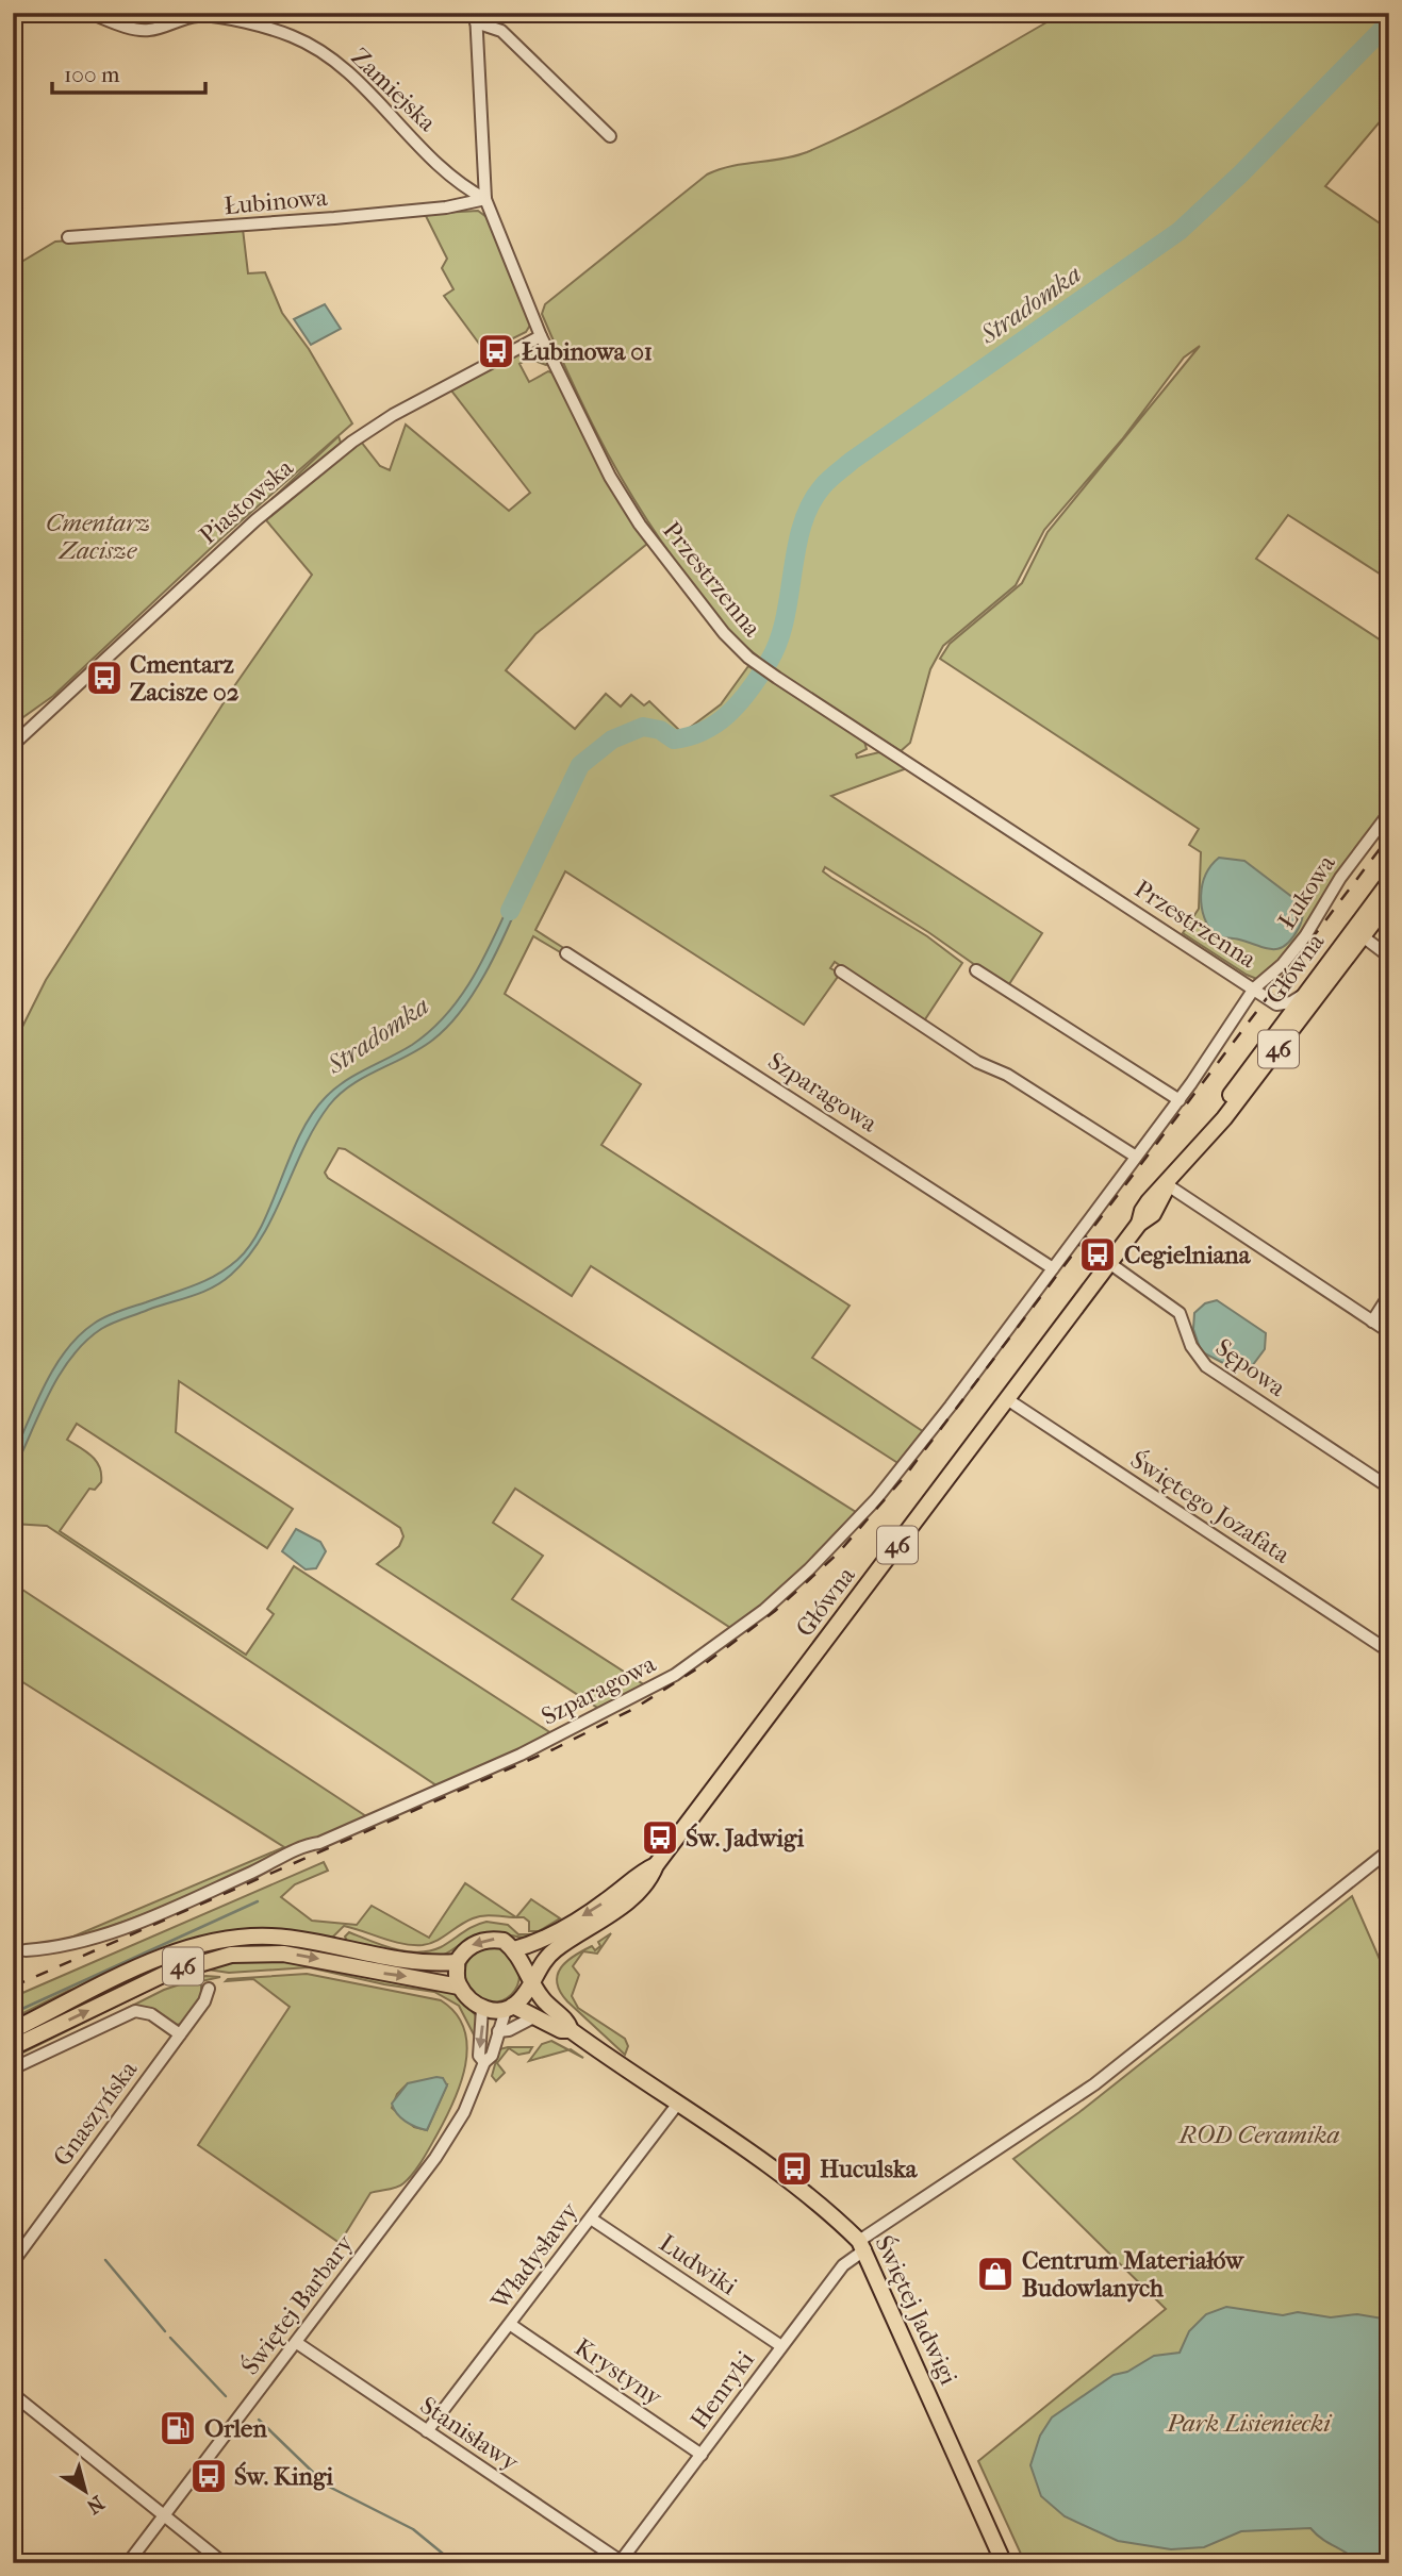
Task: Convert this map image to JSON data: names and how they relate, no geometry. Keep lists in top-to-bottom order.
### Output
{
  "streets": {
    "main road": ["Główna", "46", "Świętej Jadwigi"],
    "street": [
      "Zamiejska",
      "Łubinowa",
      "Piastowska",
      "Przestrzenna",
      "Łukowa",
      "Szparagowa",
      "Sępowa",
      "Świętego Jozafata",
      "Gnaszyńska",
      "Władysławy",
      "Ludwiki",
      "Świętej Barbary",
      "Krystyny",
      "Henryki",
      "Stanisławy"
    ]
  },
  "crossings": [
    ["Zamiejska", "Łubinowa"],
    ["Zamiejska", "Przestrzenna"],
    ["Łubinowa", "Przestrzenna"],
    ["Piastowska", "Przestrzenna"],
    ["Przestrzenna", "Łukowa"],
    ["Przestrzenna", "Szparagowa"],
    ["Łukowa", "Szparagowa"],
    ["Główna", "46"],
    ["Główna", "Sępowa"],
    ["Główna", "Świętego Jozafata"],
    ["Główna", "Świętej Barbary"],
    ["Główna", "Świętej Jadwigi"],
    ["46", "Świętej Barbary"],
    ["46", "Świętej Jadwigi"],
    ["Władysławy", "Ludwiki"],
    ["Władysławy", "Świętej Jadwigi"],
    ["Władysławy", "Krystyny"],
    ["Władysławy", "Stanisławy"],
    ["Ludwiki", "Henryki"],
    ["Świętej Barbary", "Świętej Jadwigi"],
    ["Świętej Barbary", "Stanisławy"],
    ["Świętej Jadwigi", "Henryki"],
    ["Krystyny", "Henryki"],
    ["Henryki", "Stanisławy"]
  ],
  "water": ["Stradomka"],
  "parks": ["Cmentarz Zacisze", "ROD Ceramika", "Park Lisieniecki"],
  "places": {
    "bus stop": [
      "Łubinowa 01",
      "Cmentarz Zacisze 02",
      "Cegielniana",
      "Św. Jadwigi",
      "Huculska",
      "Św. Kingi"
    ],
    "shop": ["Centrum Materiałów Budowlanych"],
    "fuel station": ["Orlen"]
  },
  "scale_bar": "100 m",
  "north": "bottom right"
}
